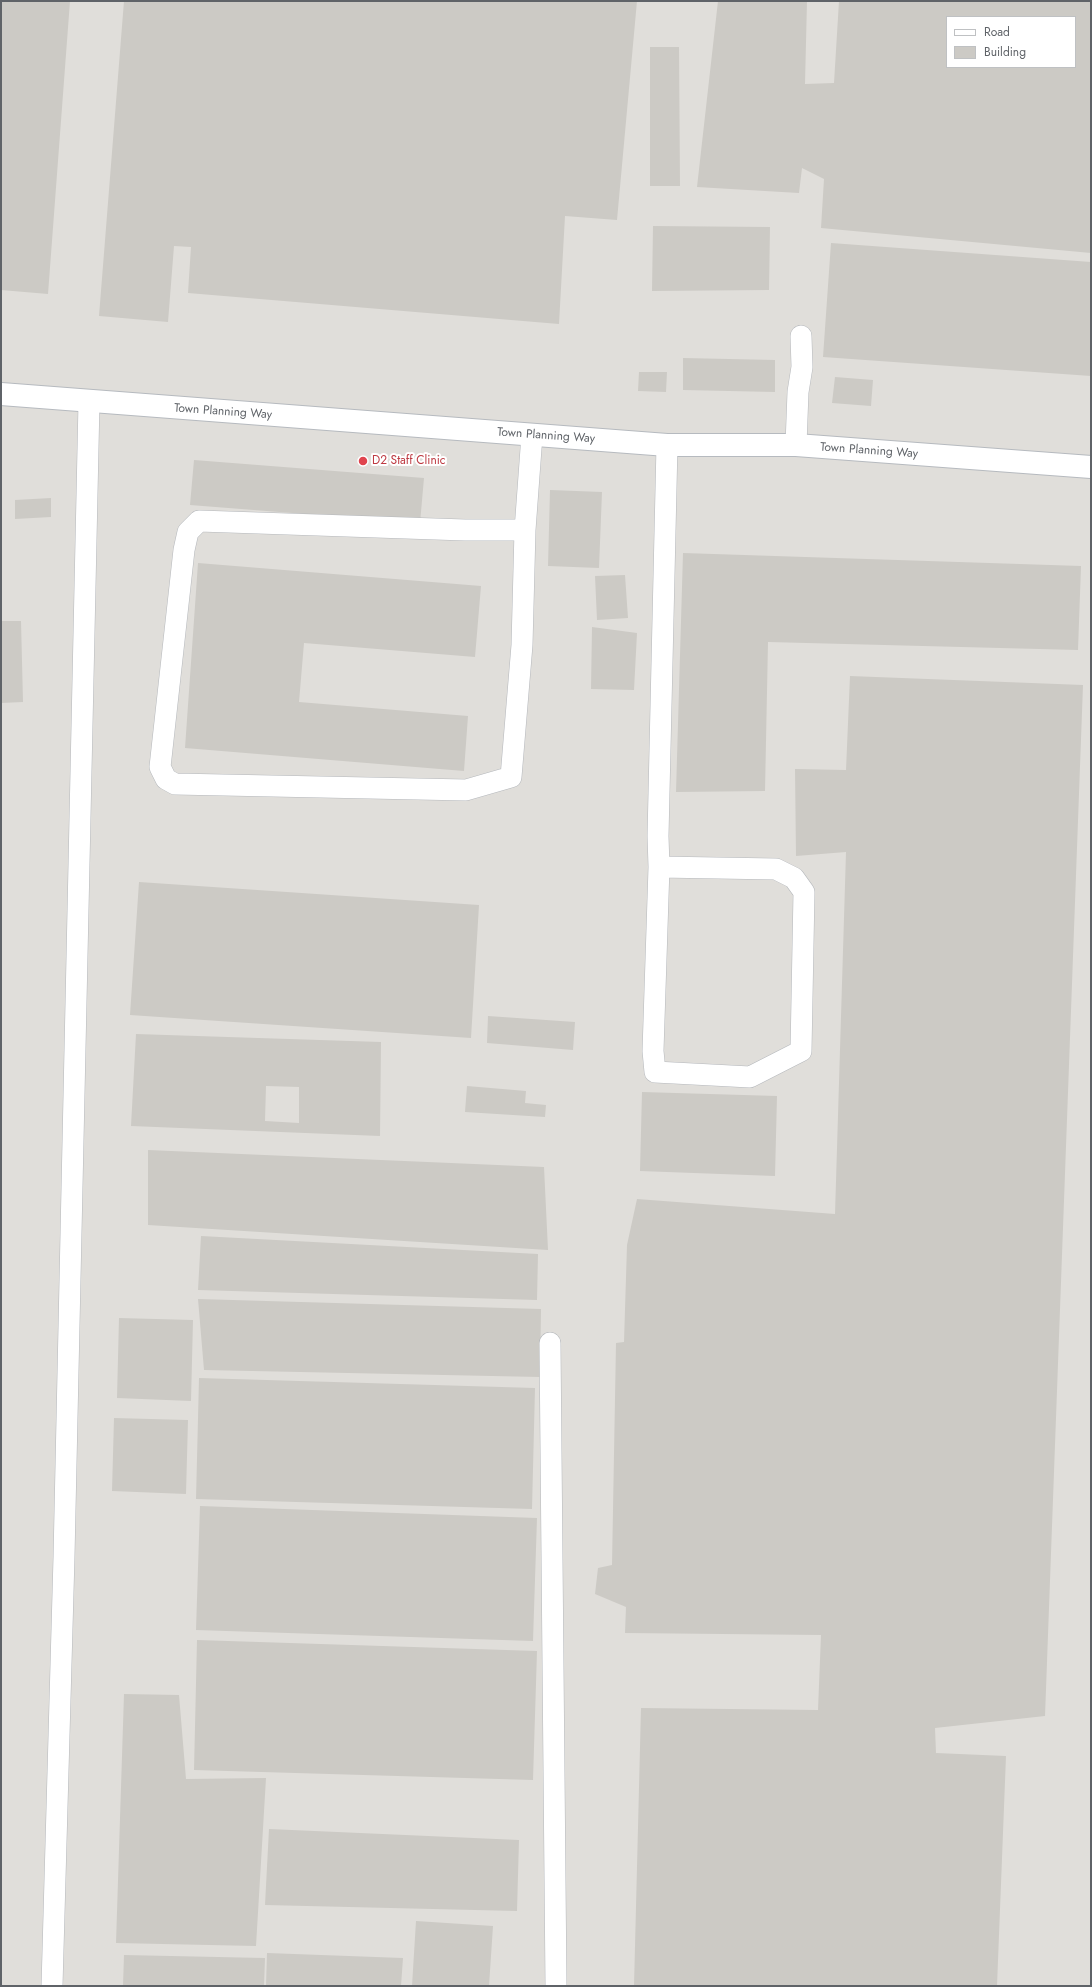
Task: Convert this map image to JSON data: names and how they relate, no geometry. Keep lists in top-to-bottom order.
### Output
{
  "streets": {
    "main road": ["Town Planning Way"]
  },
  "places": ["D2 Staff Clinic"],
  "legend": ["Road", "Building"]
}
